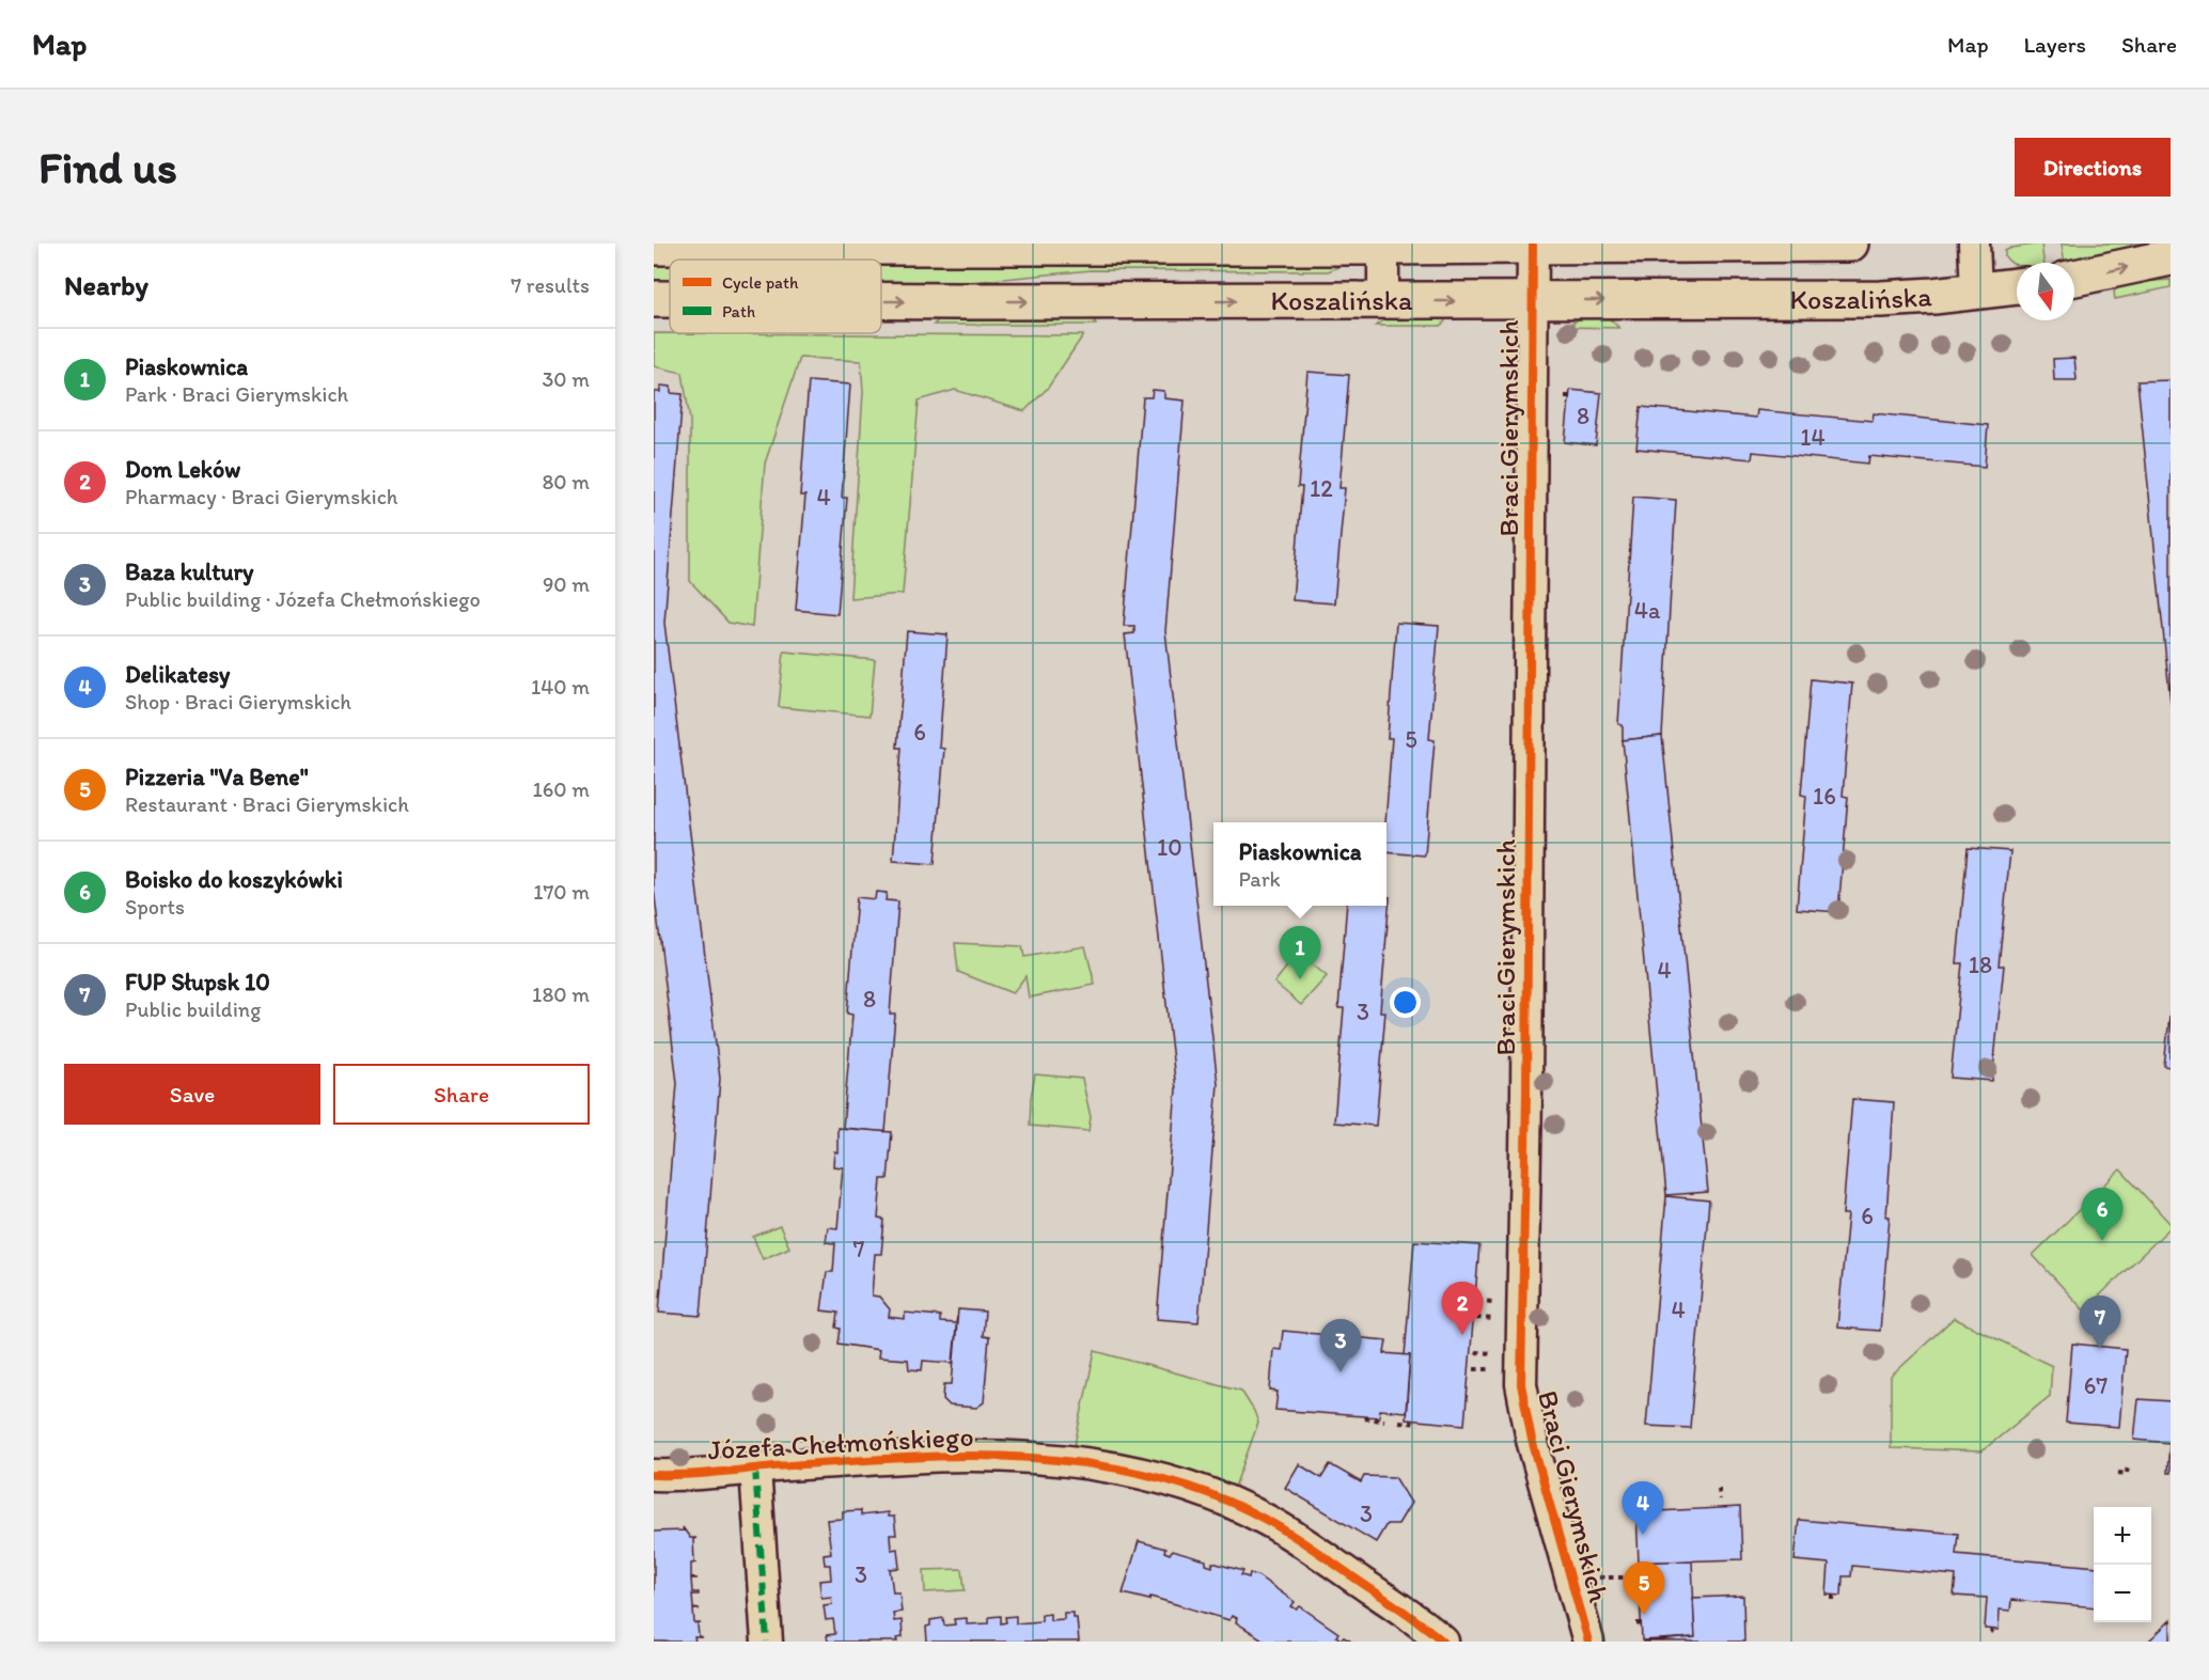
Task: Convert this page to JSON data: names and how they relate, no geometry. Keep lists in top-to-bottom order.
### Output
{
  "streets": {
    "main road": ["Koszalińska"],
    "street": ["Braci Gierymskich", "Józefa Chełmońskiego"]
  },
  "crossings": [
    ["Koszalińska", "Braci Gierymskich"]
  ],
  "house_numbers": [
    "8",
    "14",
    "12",
    "4",
    "4a",
    "6",
    "5",
    "16",
    "10",
    "18",
    "4",
    "8",
    "3",
    "6",
    "7",
    "4",
    "67",
    "3",
    "3"
  ],
  "legend": ["Cycle path", "Path"],
  "north": "bottom",
  "page": {
    "header": "Map",
    "nav": ["Map", "Layers", "Share"],
    "buttons": [
      "Directions",
      ["Save", "Share"]
    ],
    "title": "Find us",
    "heading": ["Nearby", "7 results"],
    "list": [
      {
        "mark": "1",
        "name": "Piaskownica",
        "note": "Park · Braci Gierymskich",
        "value": "30 m"
      },
      {
        "mark": "2",
        "name": "Dom Leków",
        "note": "Pharmacy · Braci Gierymskich",
        "value": "80 m"
      },
      {
        "mark": "3",
        "name": "Baza kultury",
        "note": "Public building · Józefa Chełmońskiego",
        "value": "90 m"
      },
      {
        "mark": "4",
        "name": "Delikatesy",
        "note": "Shop · Braci Gierymskich",
        "value": "140 m"
      },
      {
        "mark": "5",
        "name": "Pizzeria \"Va Bene\"",
        "note": "Restaurant · Braci Gierymskich",
        "value": "160 m"
      },
      {
        "mark": "6",
        "name": "Boisko do koszykówki",
        "note": "Sports",
        "value": "170 m"
      },
      {
        "mark": "7",
        "name": "FUP Słupsk 10",
        "note": "Public building",
        "value": "180 m"
      }
    ],
    "popup": ["Piaskownica", "Park"],
    "pins": [
      "1",
      "6",
      "2",
      "7",
      "3",
      "4",
      "5"
    ],
    "map_buttons": ["+", "−"]
  }
}
